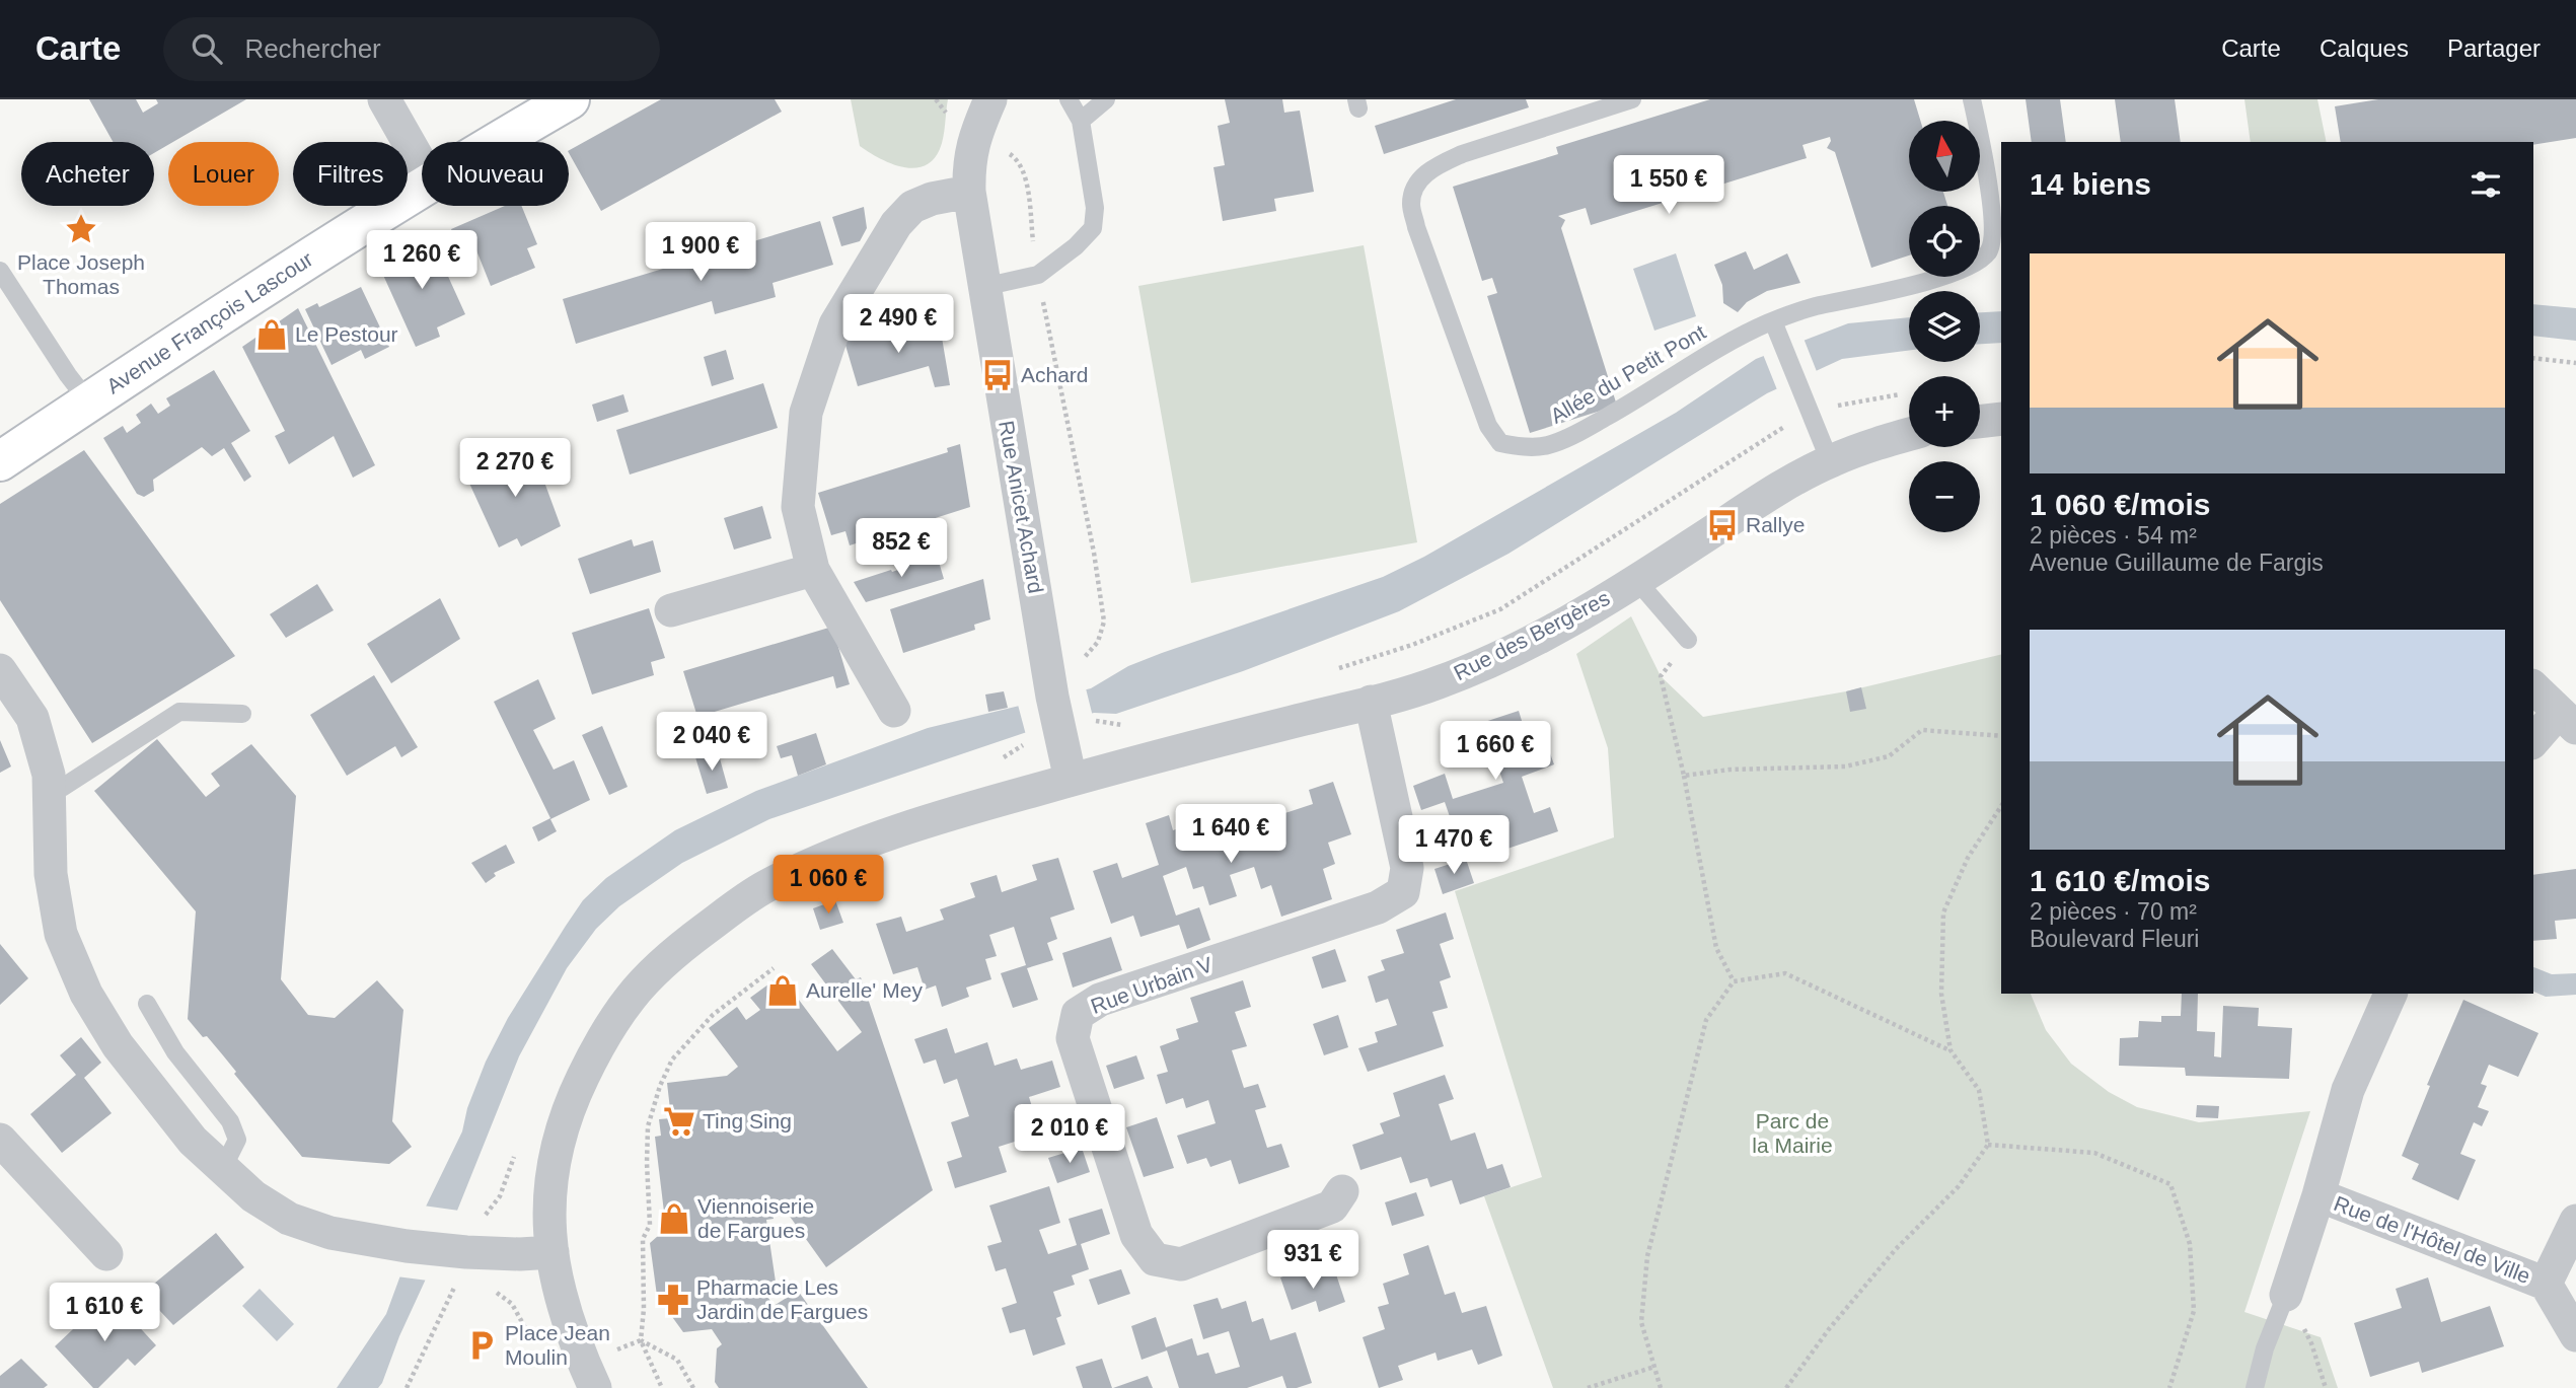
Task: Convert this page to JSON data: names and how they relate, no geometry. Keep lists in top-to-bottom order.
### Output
{
  "streets": {
    "main road": ["Avenue François Lascour"],
    "street": [
      "Rue Anicet Achard",
      "Rue des Bergères",
      "Rue Urbain V",
      "Rue de l'Hôtel de Ville"
    ],
    "lane": ["Allée du Petit Pont"]
  },
  "crossings": [
    ["Rue Anicet Achard", "Rue des Bergères"],
    ["Rue des Bergères", "Rue Urbain V"]
  ],
  "parks": ["Parc de la Mairie"],
  "places": {
    "place": ["Place Joseph Thomas"],
    "shop": ["Le Pestour", "Aurelle' Mey", "Viennoiserie de Fargues"],
    "bus stop": ["Achard", "Rallye"],
    "supermarket": ["Ting Sing"],
    "pharmacy": ["Pharmacie Les Jardin de Fargues"],
    "parking": ["Place Jean Moulin"]
  },
  "north": "top",
  "page": {
    "header": "Carte",
    "search": "Rechercher",
    "nav": ["Carte", "Calques", "Partager"],
    "map_buttons": ["+", "−"],
    "chip": [
      "Acheter",
      "Louer",
      "Filtres",
      "Nouveau"
    ],
    "heading": "14 biens",
    "price": [
      "1 550 €",
      "1 900 €",
      "1 260 €",
      "2 490 €",
      "2 270 €",
      "852 €",
      "2 040 €",
      "1 660 €",
      "1 640 €",
      "1 470 €",
      "1 060 €",
      "2 010 €",
      "931 €",
      "1 610 €"
    ],
    "list": [
      {
        "name": "1 060 €/mois",
        "note": "2 pièces · 54 m² · Avenue Guillaume de Fargis"
      },
      {
        "name": "1 610 €/mois",
        "note": "2 pièces · 70 m² · Boulevard Fleuri"
      }
    ]
  }
}
